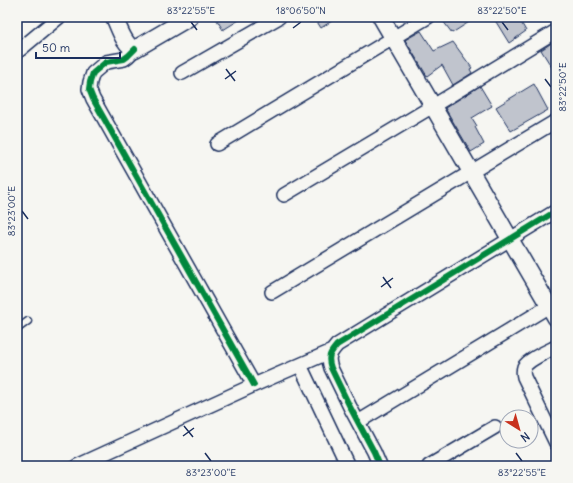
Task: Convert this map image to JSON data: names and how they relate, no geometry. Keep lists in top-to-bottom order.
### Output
{
  "scale_bar": "50 m",
  "north": "bottom right",
  "coordinates": [
    "83°22'55\"E",
    "18°06'50\"N",
    "83°22'50\"E",
    "83°23'00\"E"
  ]
}
